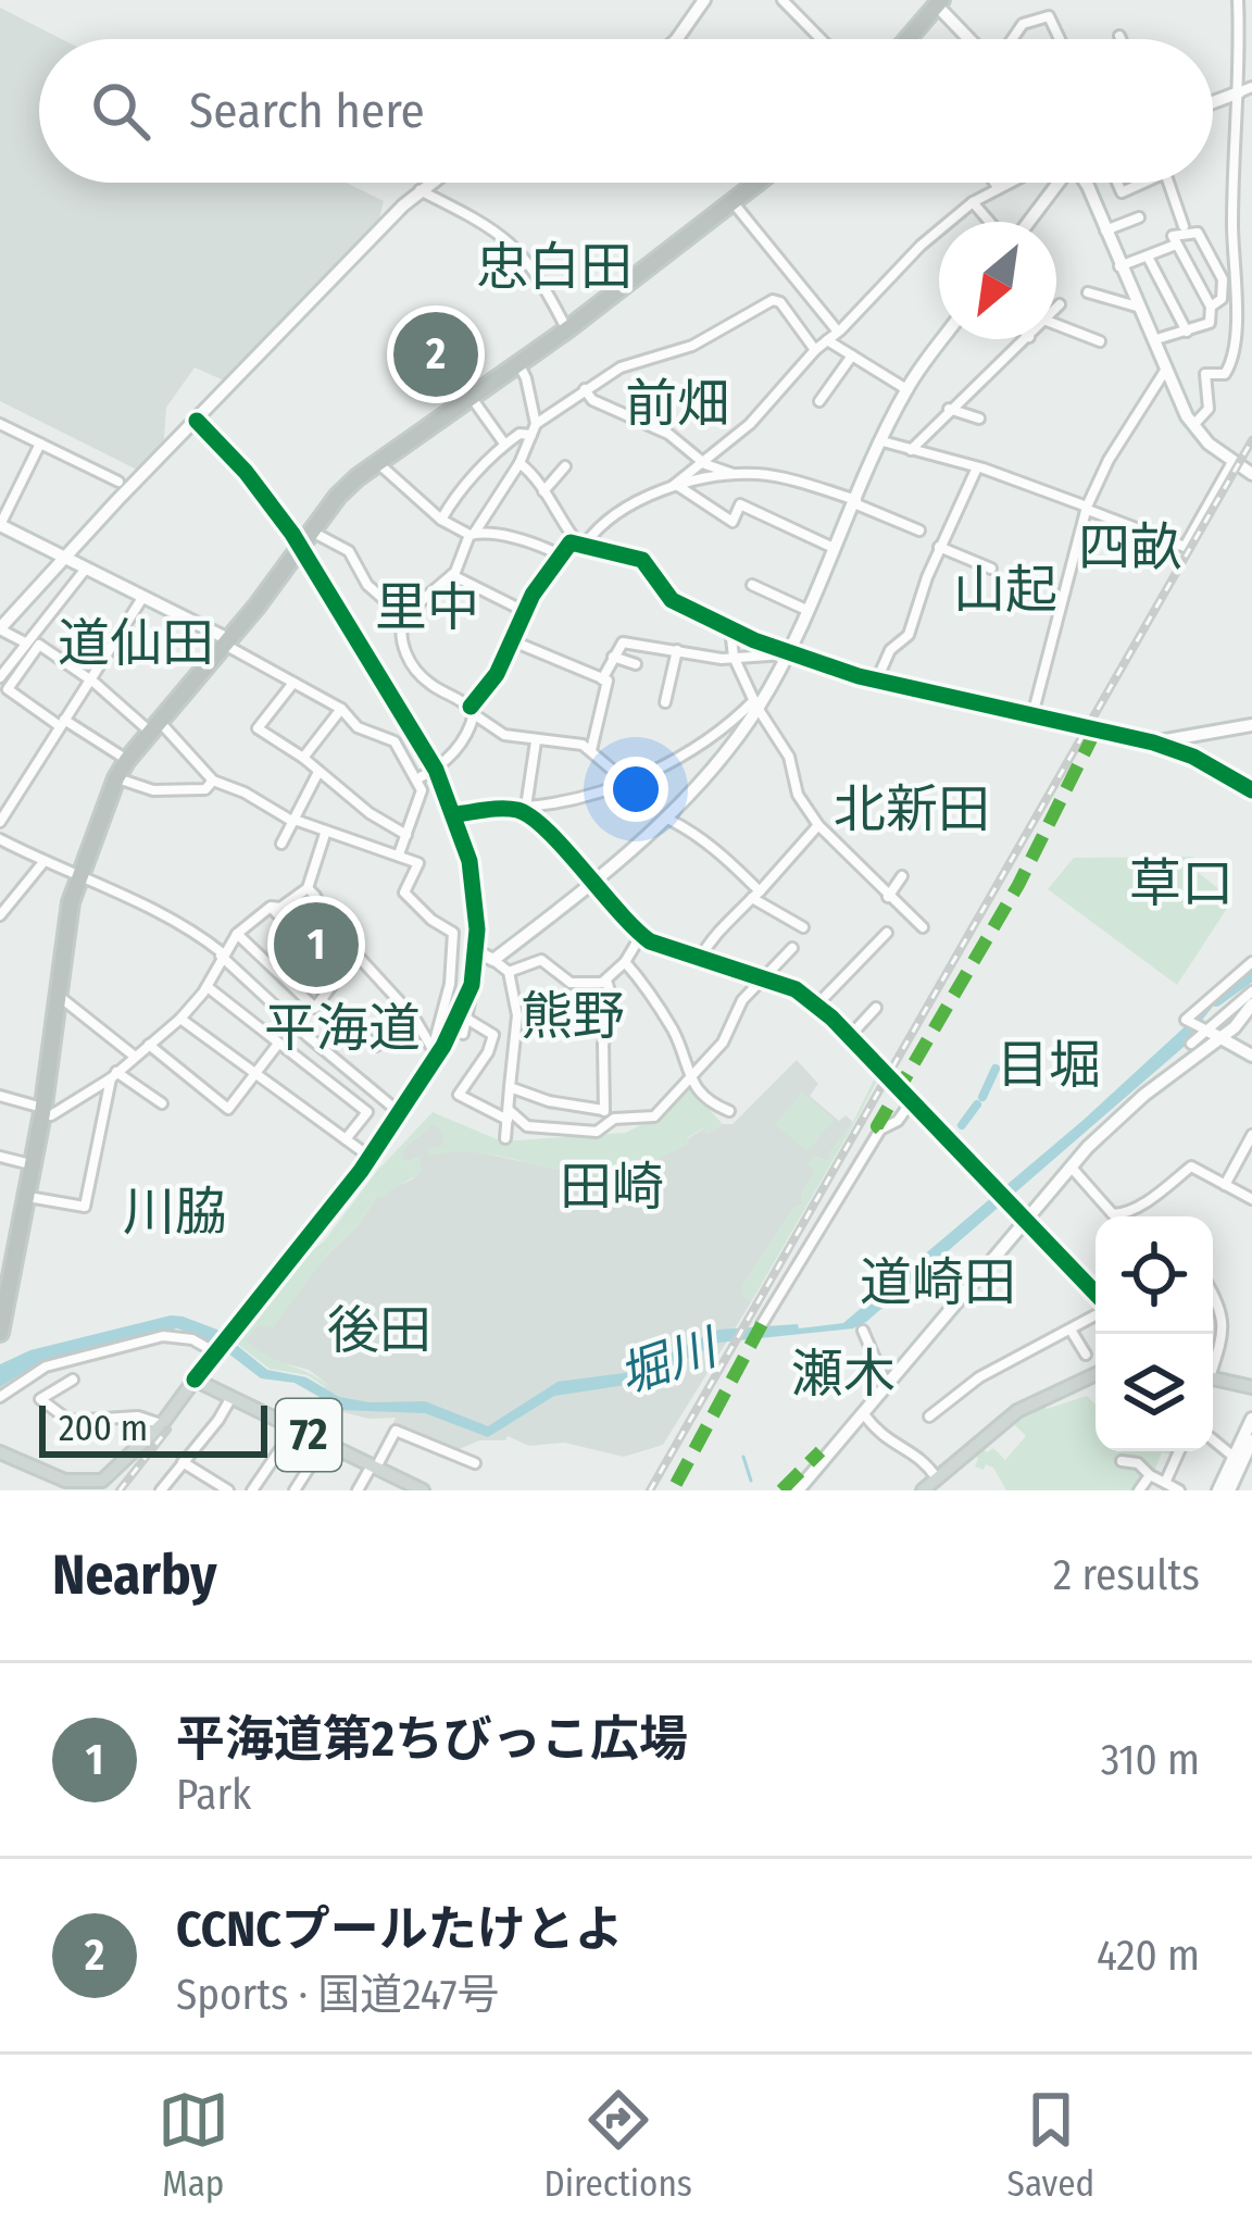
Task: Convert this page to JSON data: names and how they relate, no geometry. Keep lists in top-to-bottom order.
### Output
{
  "streets": {
    "main road": ["72"]
  },
  "districts": [
    "忠白田",
    "前畑",
    "四畝",
    "山起",
    "里中",
    "道仙田",
    "北新田",
    "草口",
    "熊野",
    "平海道",
    "目堀",
    "田崎",
    "川脇",
    "道崎田",
    "後田",
    "瀬木"
  ],
  "water": ["堀川"],
  "scale_bar": "200 m",
  "north": "bottom left",
  "page": {
    "search": "Search here",
    "pins": ["2", "1"],
    "scale": "200 m",
    "heading": ["Nearby", "2 results"],
    "list": [
      {
        "mark": "1",
        "name": "平海道第2ちびっこ広場",
        "note": "Park",
        "value": "310 m"
      },
      {
        "mark": "2",
        "name": "CCNCプールたけとよ",
        "note": "Sports · 国道247号",
        "value": "420 m"
      }
    ],
    "nav": ["Map", "Directions", "Saved"]
  }
}
